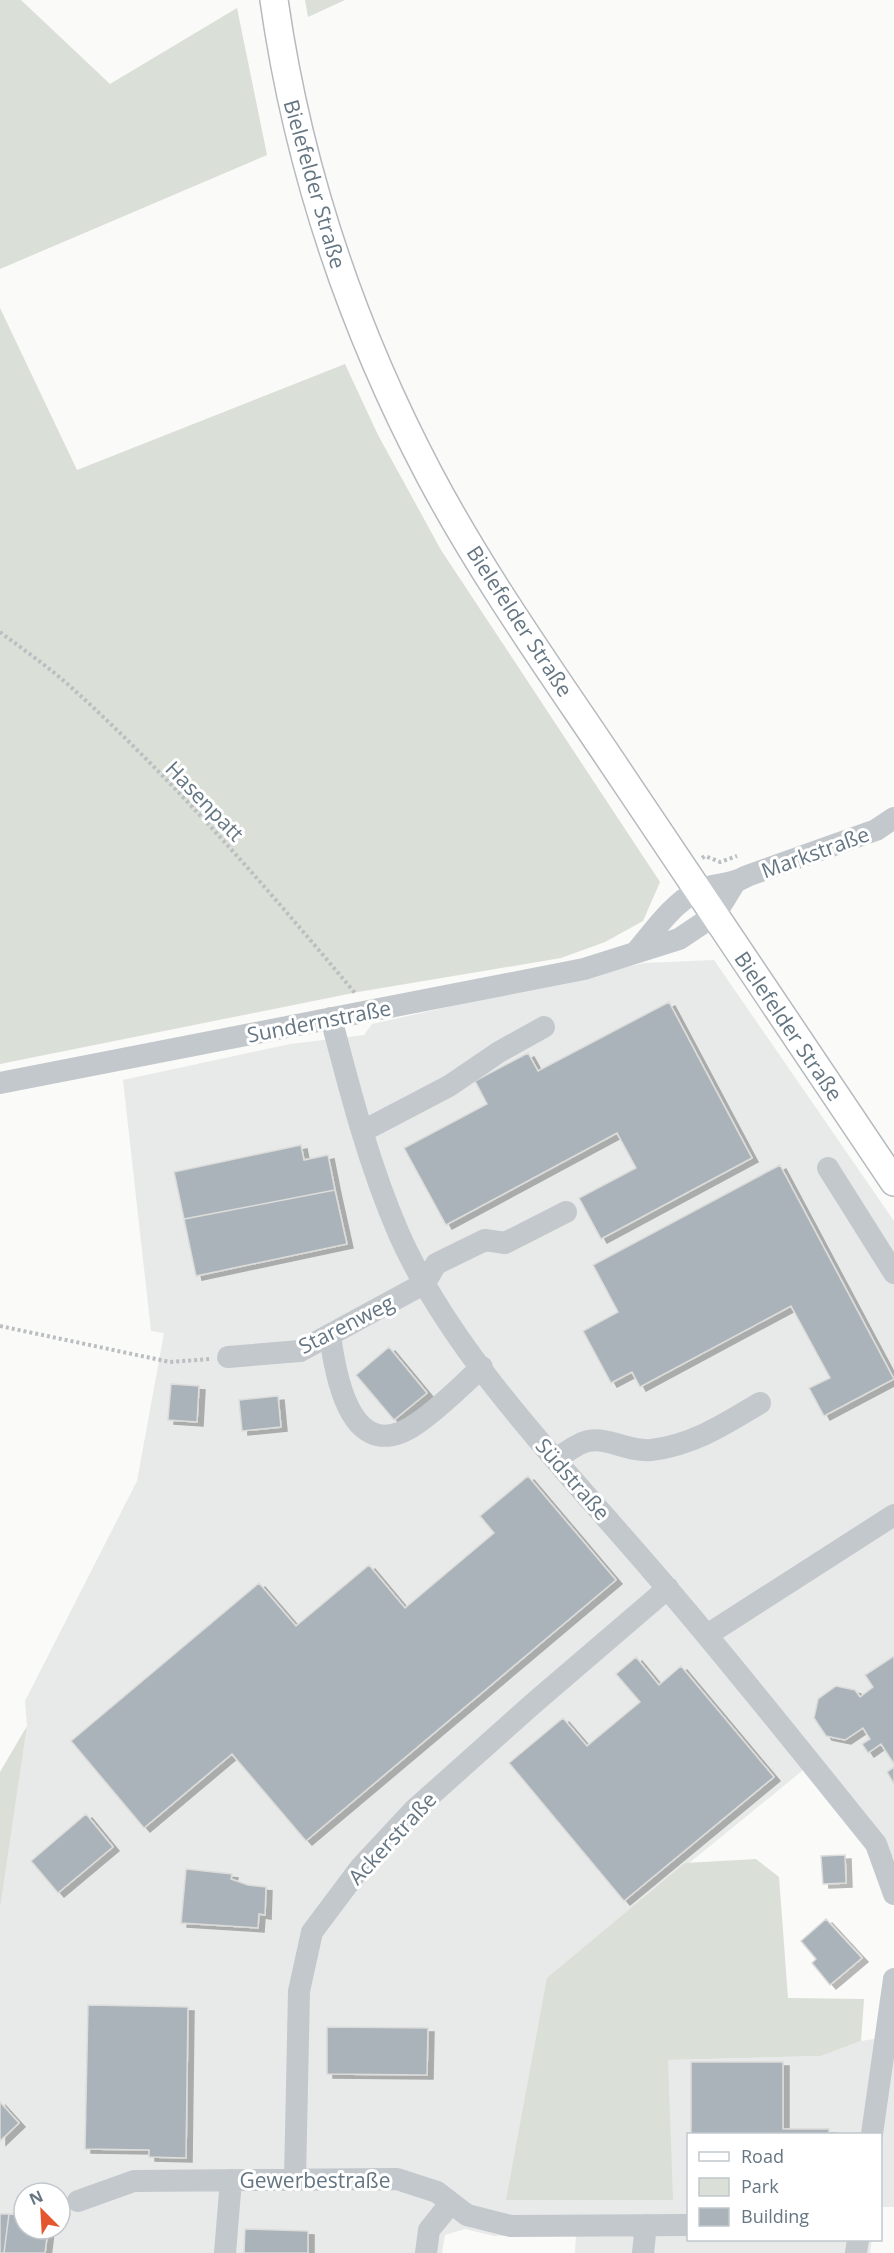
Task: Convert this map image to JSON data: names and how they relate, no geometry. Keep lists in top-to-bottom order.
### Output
{
  "streets": {
    "main road": ["Bielefelder Straße"],
    "street": [
      "Markstraße",
      "Sundernstraße",
      "Starenweg",
      "Südstraße",
      "Ackerstraße",
      "Gewerbestraße"
    ],
    "path": ["Hasenpatt"]
  },
  "crossings": [
    ["Bielefelder Straße", "Markstraße"],
    ["Bielefelder Straße", "Sundernstraße"],
    ["Hasenpatt", "Sundernstraße"],
    ["Markstraße", "Sundernstraße"],
    ["Sundernstraße", "Südstraße"],
    ["Starenweg", "Südstraße"],
    ["Südstraße", "Ackerstraße"],
    ["Ackerstraße", "Gewerbestraße"]
  ],
  "legend": ["Road", "Park", "Building"],
  "north": "top left"
}
